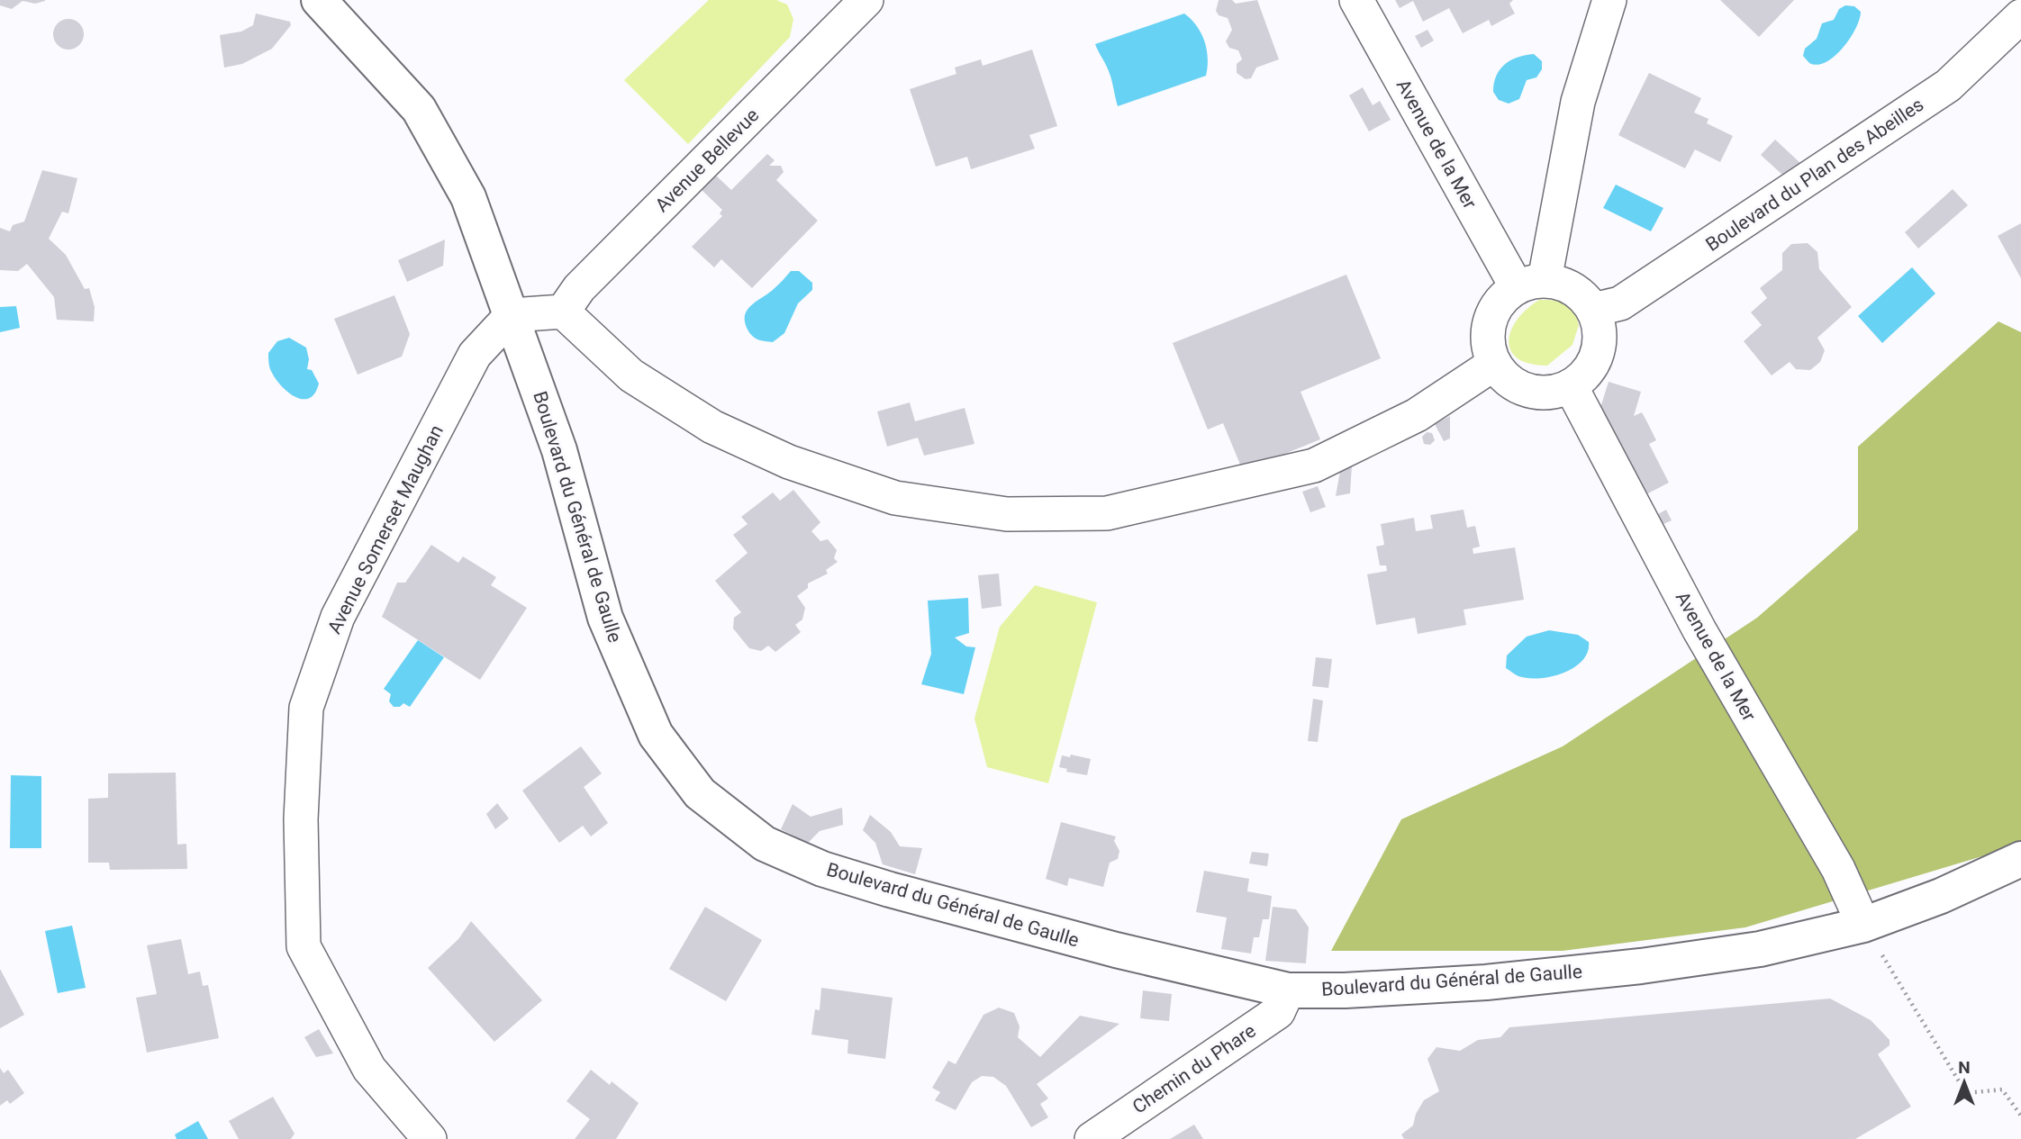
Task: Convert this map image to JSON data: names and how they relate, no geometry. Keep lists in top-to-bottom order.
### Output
{
  "streets": {
    "street": [
      "Avenue de la Mer",
      "Avenue Bellevue",
      "Boulevard du Plan des Abeilles",
      "Boulevard du Général de Gaulle",
      "Avenue Somerset Maughan",
      "Chemin du Phare"
    ]
  },
  "crossings": [
    ["Avenue de la Mer", "Boulevard du Plan des Abeilles"],
    ["Avenue de la Mer", "Boulevard du Général de Gaulle"],
    ["Boulevard du Général de Gaulle", "Avenue Somerset Maughan"],
    ["Boulevard du Général de Gaulle", "Chemin du Phare"]
  ],
  "north": "top"
}
